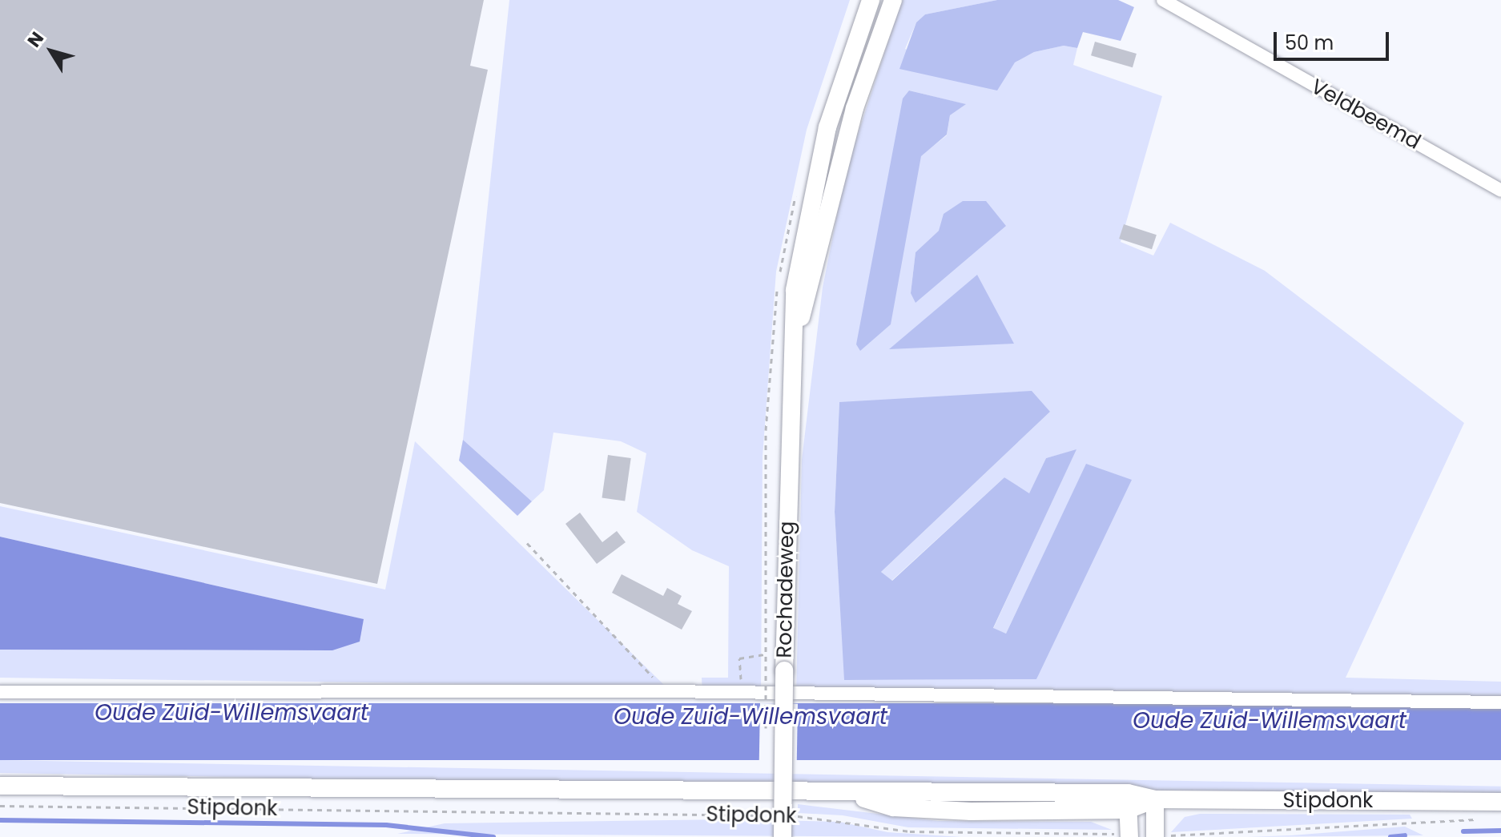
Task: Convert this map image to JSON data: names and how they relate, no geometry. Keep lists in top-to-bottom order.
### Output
{
  "streets": {
    "main road": ["Rochadeweg", "Stipdonk"],
    "street": ["Veldbeemd"]
  },
  "water": ["Oude Zuid-Willemsvaart"],
  "scale_bar": "50 m",
  "north": "top left"
}
